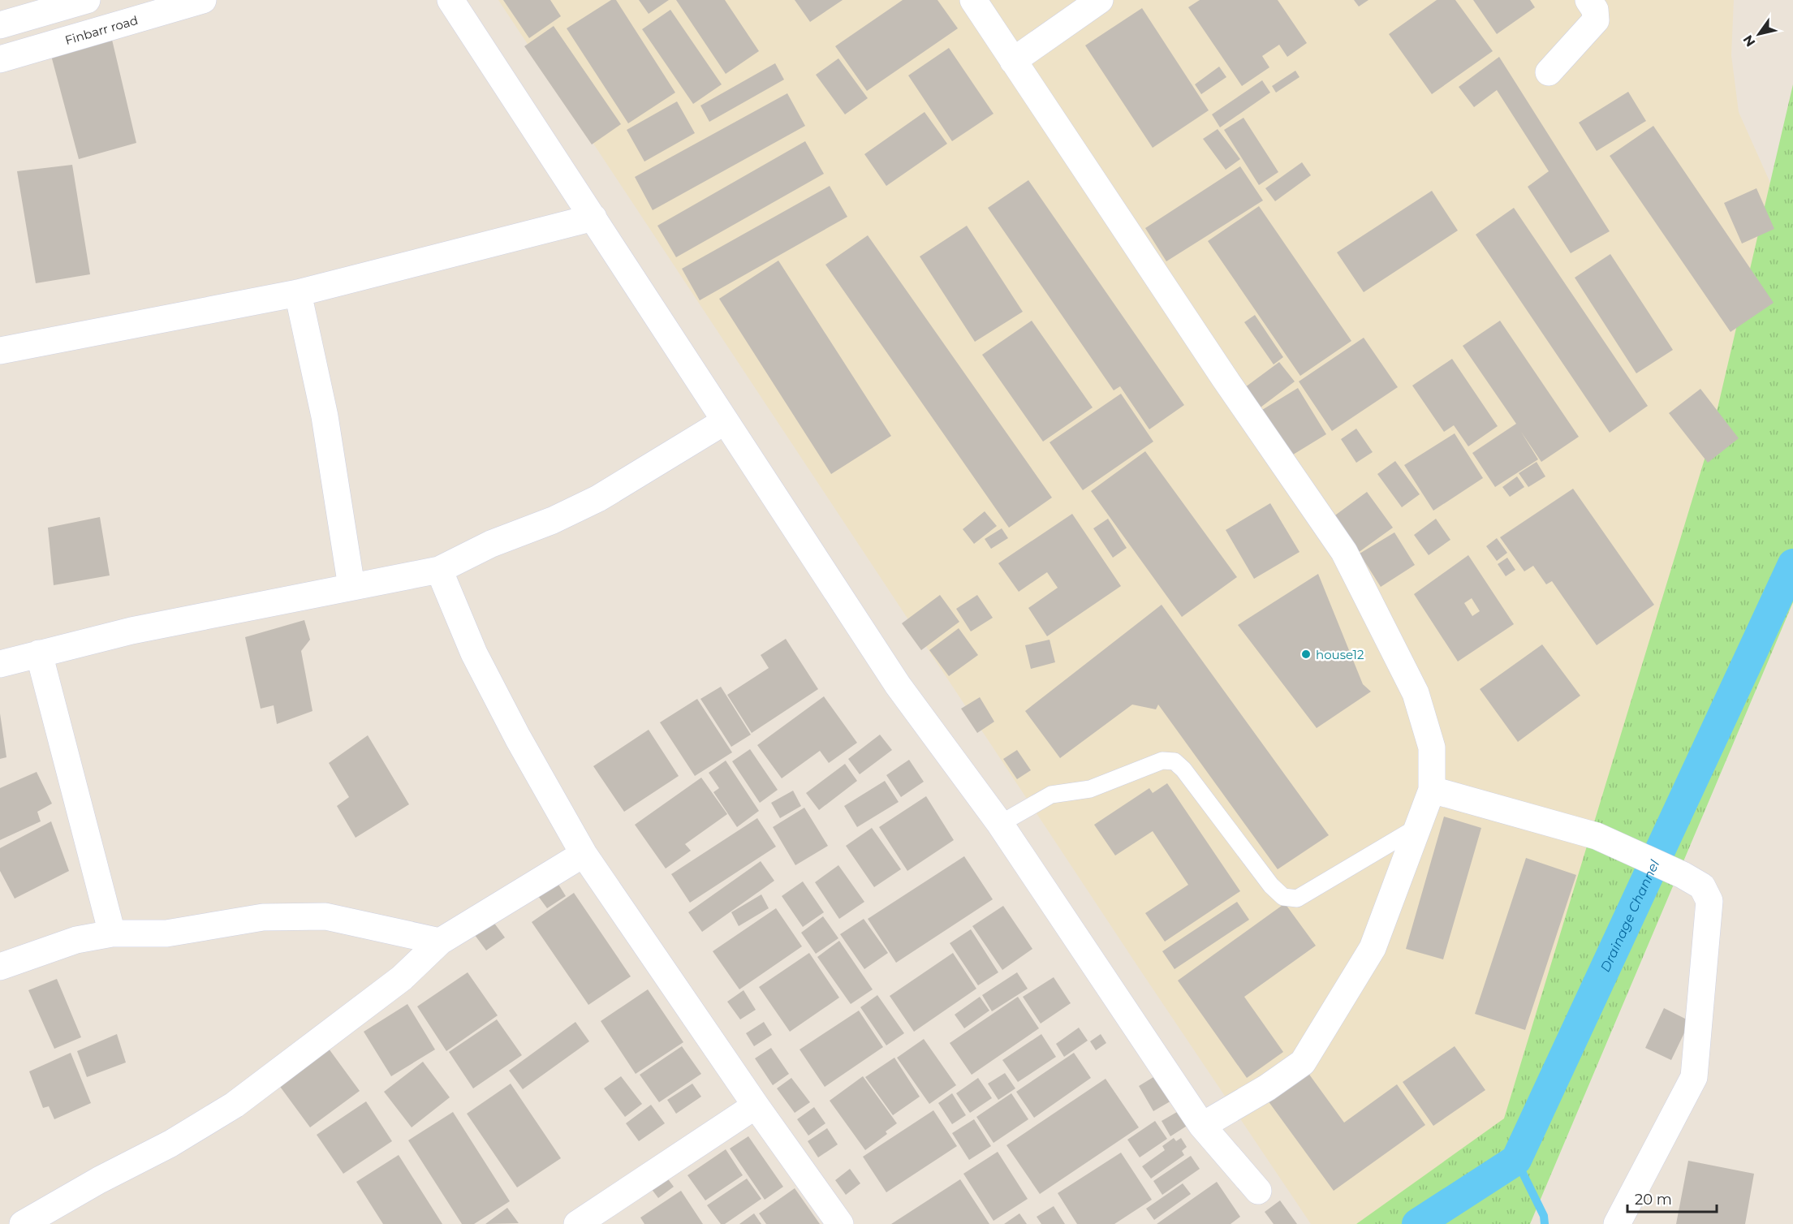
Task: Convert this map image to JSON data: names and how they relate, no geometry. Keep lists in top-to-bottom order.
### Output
{
  "streets": {
    "street": ["Finbarr road"]
  },
  "water": ["Drainage Channel"],
  "places": ["house12"],
  "scale_bar": "20 m",
  "north": "bottom left"
}
